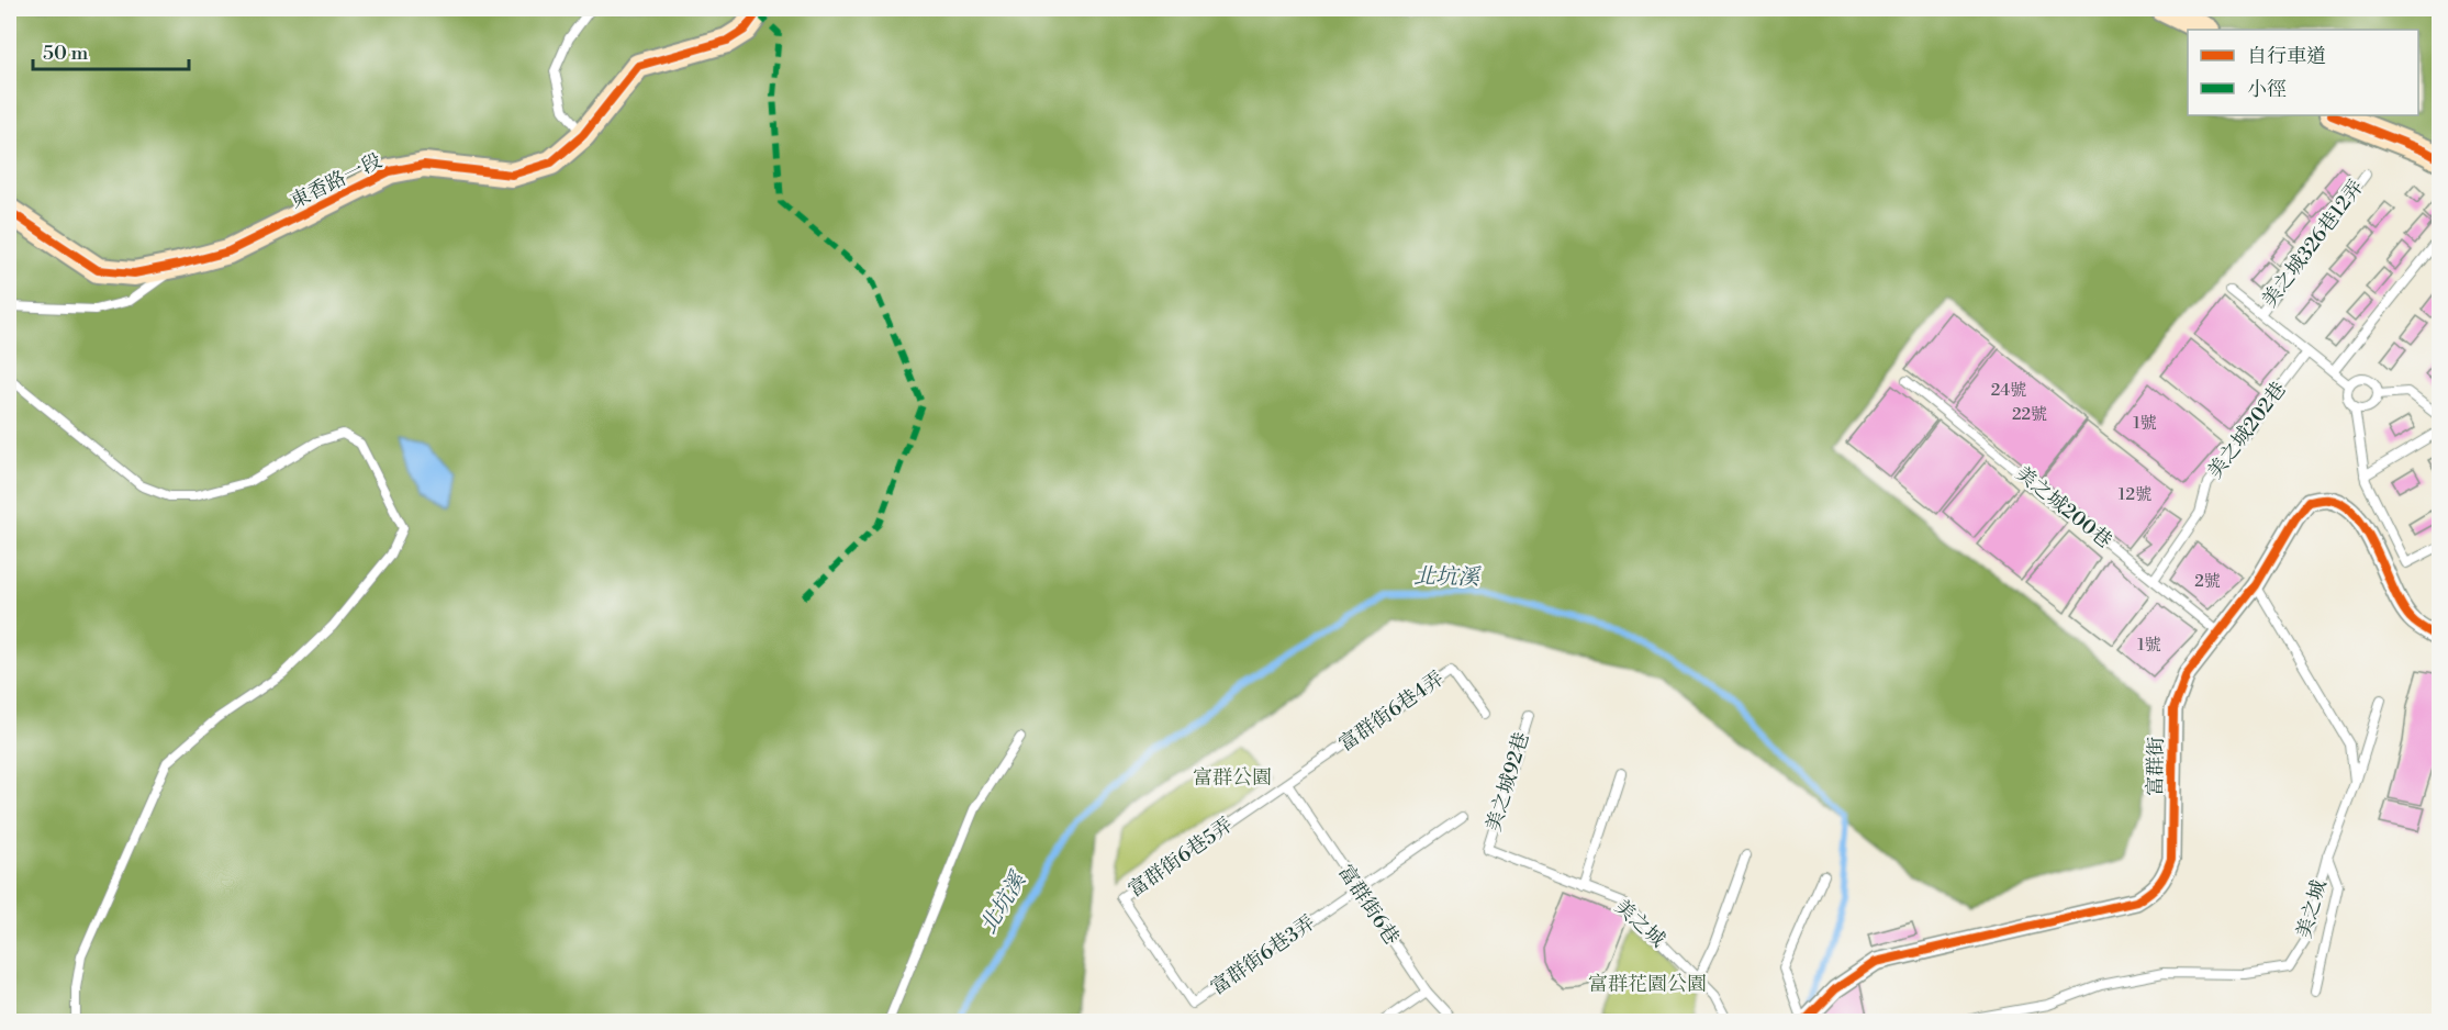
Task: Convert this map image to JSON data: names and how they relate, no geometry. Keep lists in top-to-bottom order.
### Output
{
  "streets": {
    "street": ["東香路一段", "富群街"],
    "lane": [
      "美之城326巷12弄",
      "美之城202巷",
      "美之城200巷",
      "富群街6巷4弄",
      "美之城92巷",
      "富群街6巷5弄",
      "富群街6巷",
      "美之城",
      "富群街6巷3弄"
    ]
  },
  "crossings": [
    ["美之城202巷", "美之城200巷"],
    ["美之城200巷", "富群街"],
    ["富群街6巷4弄", "富群街6巷5弄"],
    ["富群街6巷4弄", "富群街6巷"],
    ["富群街", "美之城"],
    ["美之城92巷", "美之城"],
    ["富群街6巷5弄", "富群街6巷"],
    ["富群街6巷5弄", "富群街6巷3弄"],
    ["富群街6巷", "富群街6巷3弄"]
  ],
  "water": ["北坑溪"],
  "parks": ["富群公園", "富群花園公園"],
  "house_numbers": [
    "24號",
    "22號",
    "1號",
    "12號",
    "2號",
    "1號"
  ],
  "legend": ["自行車道", "小徑"],
  "scale_bar": "50 m"
}
